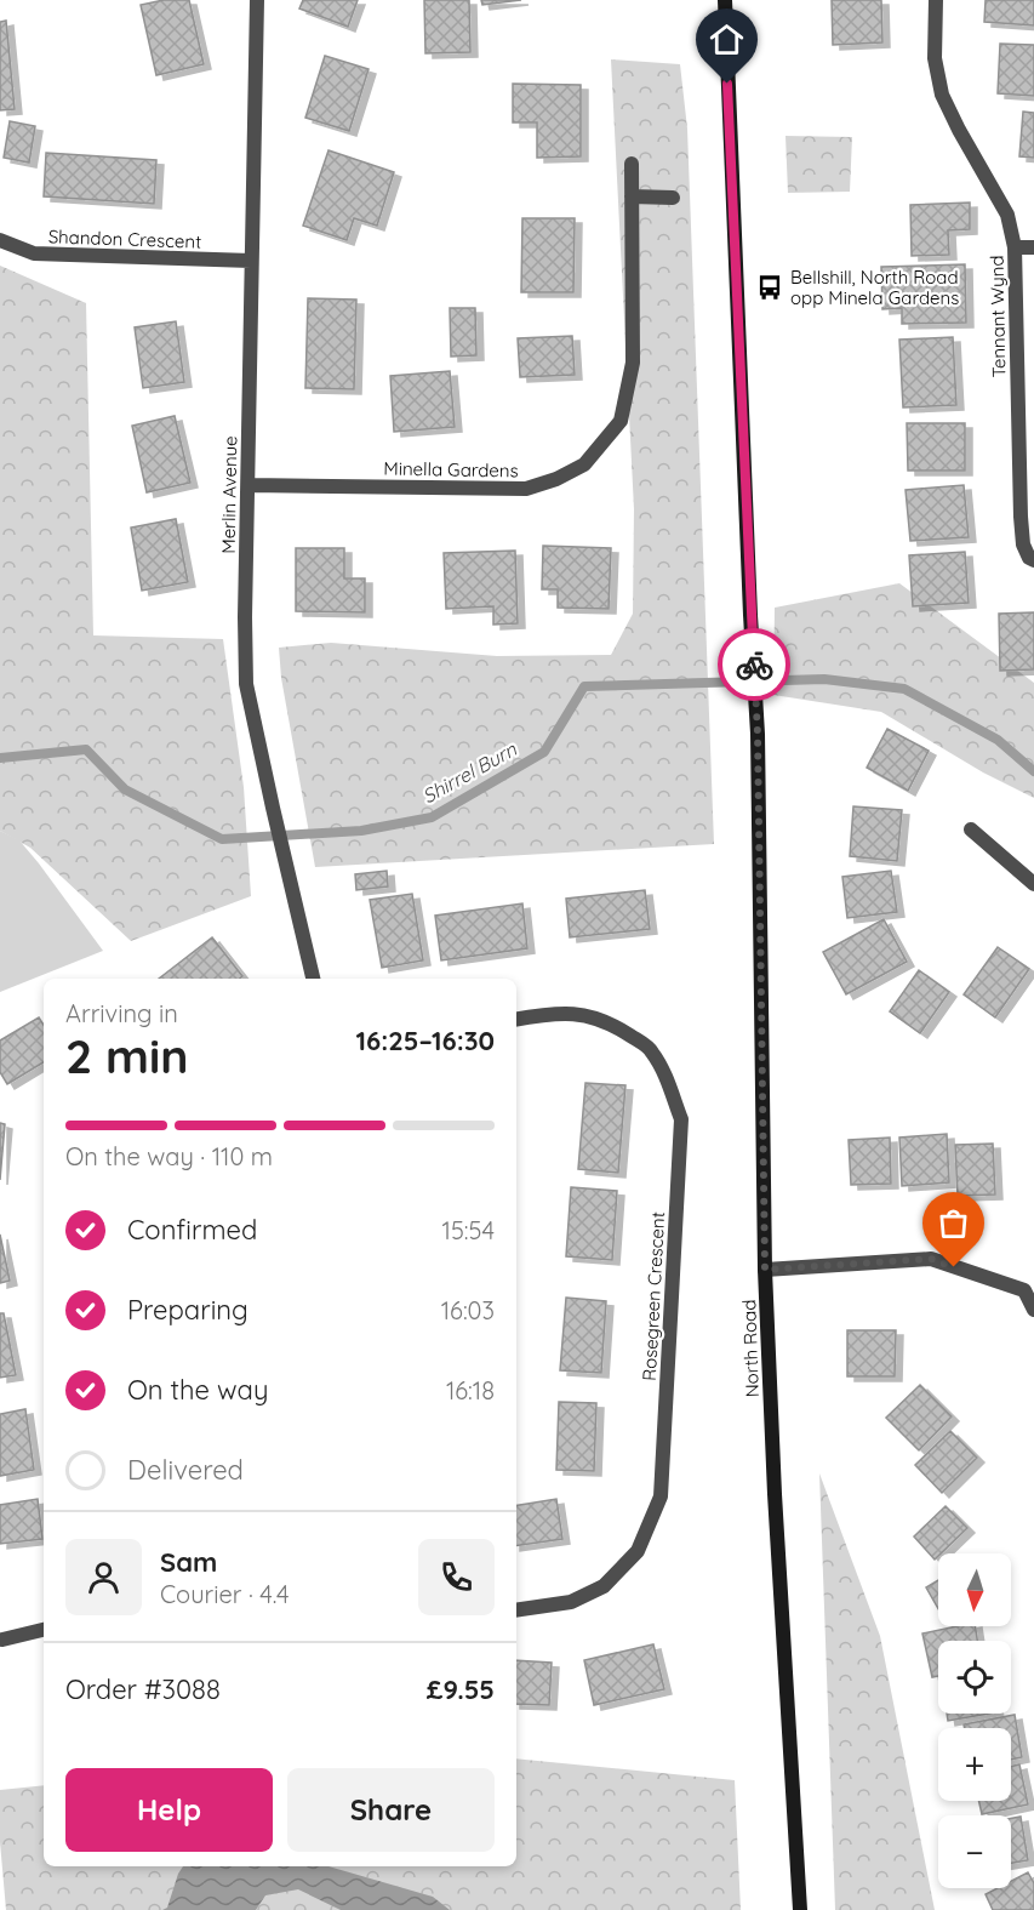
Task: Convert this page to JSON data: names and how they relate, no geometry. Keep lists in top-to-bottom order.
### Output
{
  "streets": {
    "main road": ["North Road"],
    "street": [
      "Shandon Crescent",
      "Tennant Wynd",
      "Minella Gardens",
      "Merlin Avenue",
      "Rosegreen Crescent"
    ]
  },
  "crossings": [
    ["Shandon Crescent", "Merlin Avenue"],
    ["Minella Gardens", "Merlin Avenue"]
  ],
  "water": ["Shirrel Burn"],
  "places": {
    "bus stop": ["Bellshill, North Road opp Minela Gardens"]
  },
  "north": "bottom",
  "page": {
    "heading": ["2 min", "Arriving in", "16:25–16:30"],
    "panel": [
      "Sam",
      "Courier · 4.4",
      "Order #3088",
      "£9.55"
    ],
    "bar": "On the way · 110 m",
    "list": [
      ["Confirmed", "15:54"],
      ["Preparing", "16:03"],
      ["On the way", "16:18"],
      "Delivered"
    ],
    "map_buttons": ["+", "−"],
    "buttons": ["Help", "Share"]
  }
}
